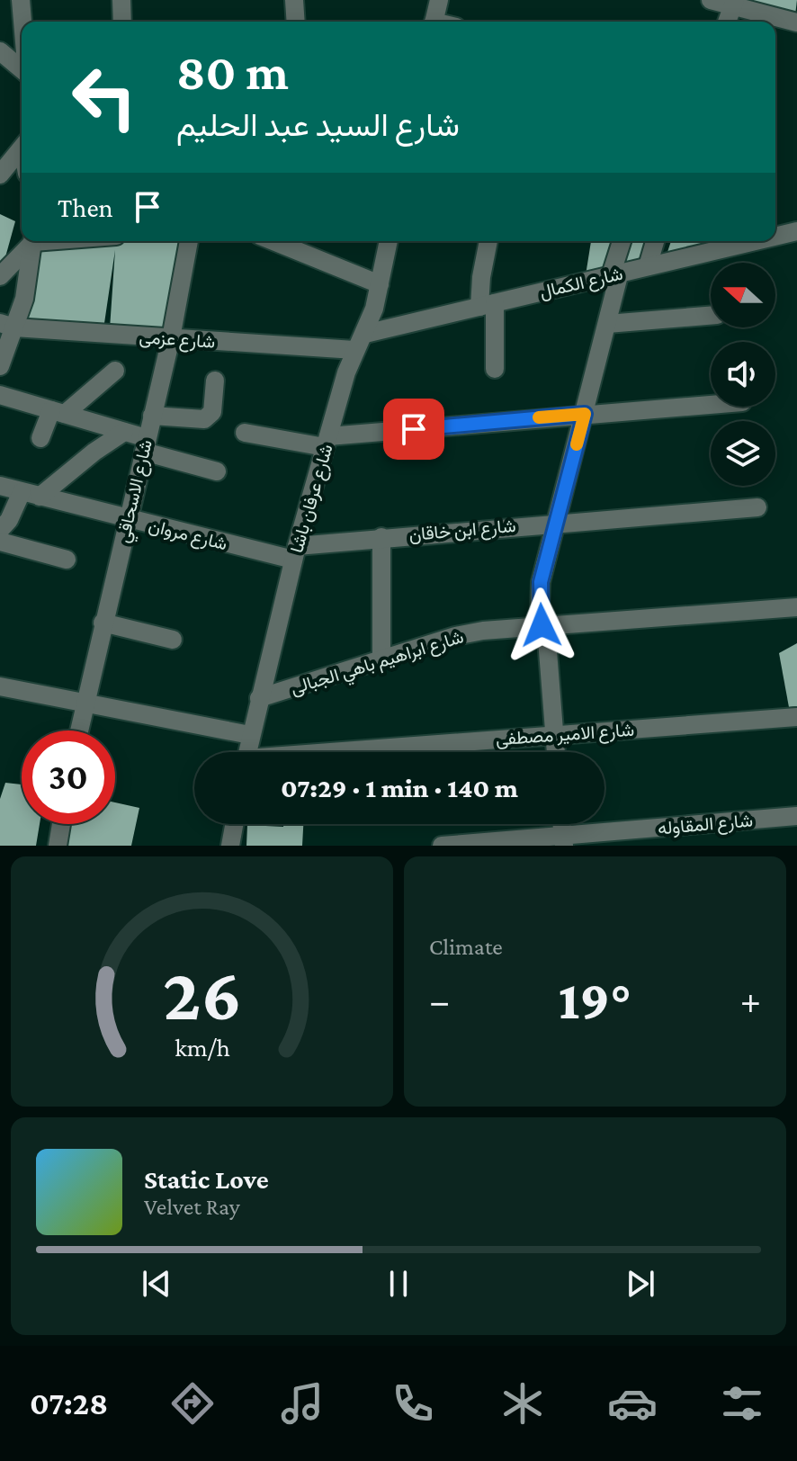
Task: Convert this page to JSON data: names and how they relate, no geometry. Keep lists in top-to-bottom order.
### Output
{
  "streets": {
    "street": [
      "شارع الكمال",
      "شارع عزمى",
      "شارع الاسحاقي",
      "شارع عرفان باشا",
      "شارع ابن خاقان",
      "شارع مروان",
      "شارع ابراهيم باهي الجبالى",
      "شارع الامير مصطفى",
      "شارع المقاوله"
    ]
  },
  "crossings": [
    ["شارع الكمال", "شارع عرفان باشا"],
    ["شارع عزمى", "شارع الاسحاقي"],
    ["شارع عزمى", "شارع عرفان باشا"],
    ["شارع الاسحاقي", "شارع مروان"],
    ["شارع عرفان باشا", "شارع ابن خاقان"],
    ["شارع عرفان باشا", "شارع مروان"],
    ["شارع عرفان باشا", "شارع ابراهيم باهي الجبالى"],
    ["شارع ابن خاقان", "شارع مروان"]
  ],
  "north": "left",
  "page": {
    "turn": ["80 m", "شارع السيد عبد الحليم"],
    "then": "Then",
    "limit": "30",
    "trip": "07:29 · 1 min · 140 m",
    "tile": "Climate",
    "heat": ["−", "19°", "+"],
    "song": ["Static Love", "Velvet Ray"],
    "tabs": "07:28",
    "gauge": ["26", "km/h"]
  }
}
